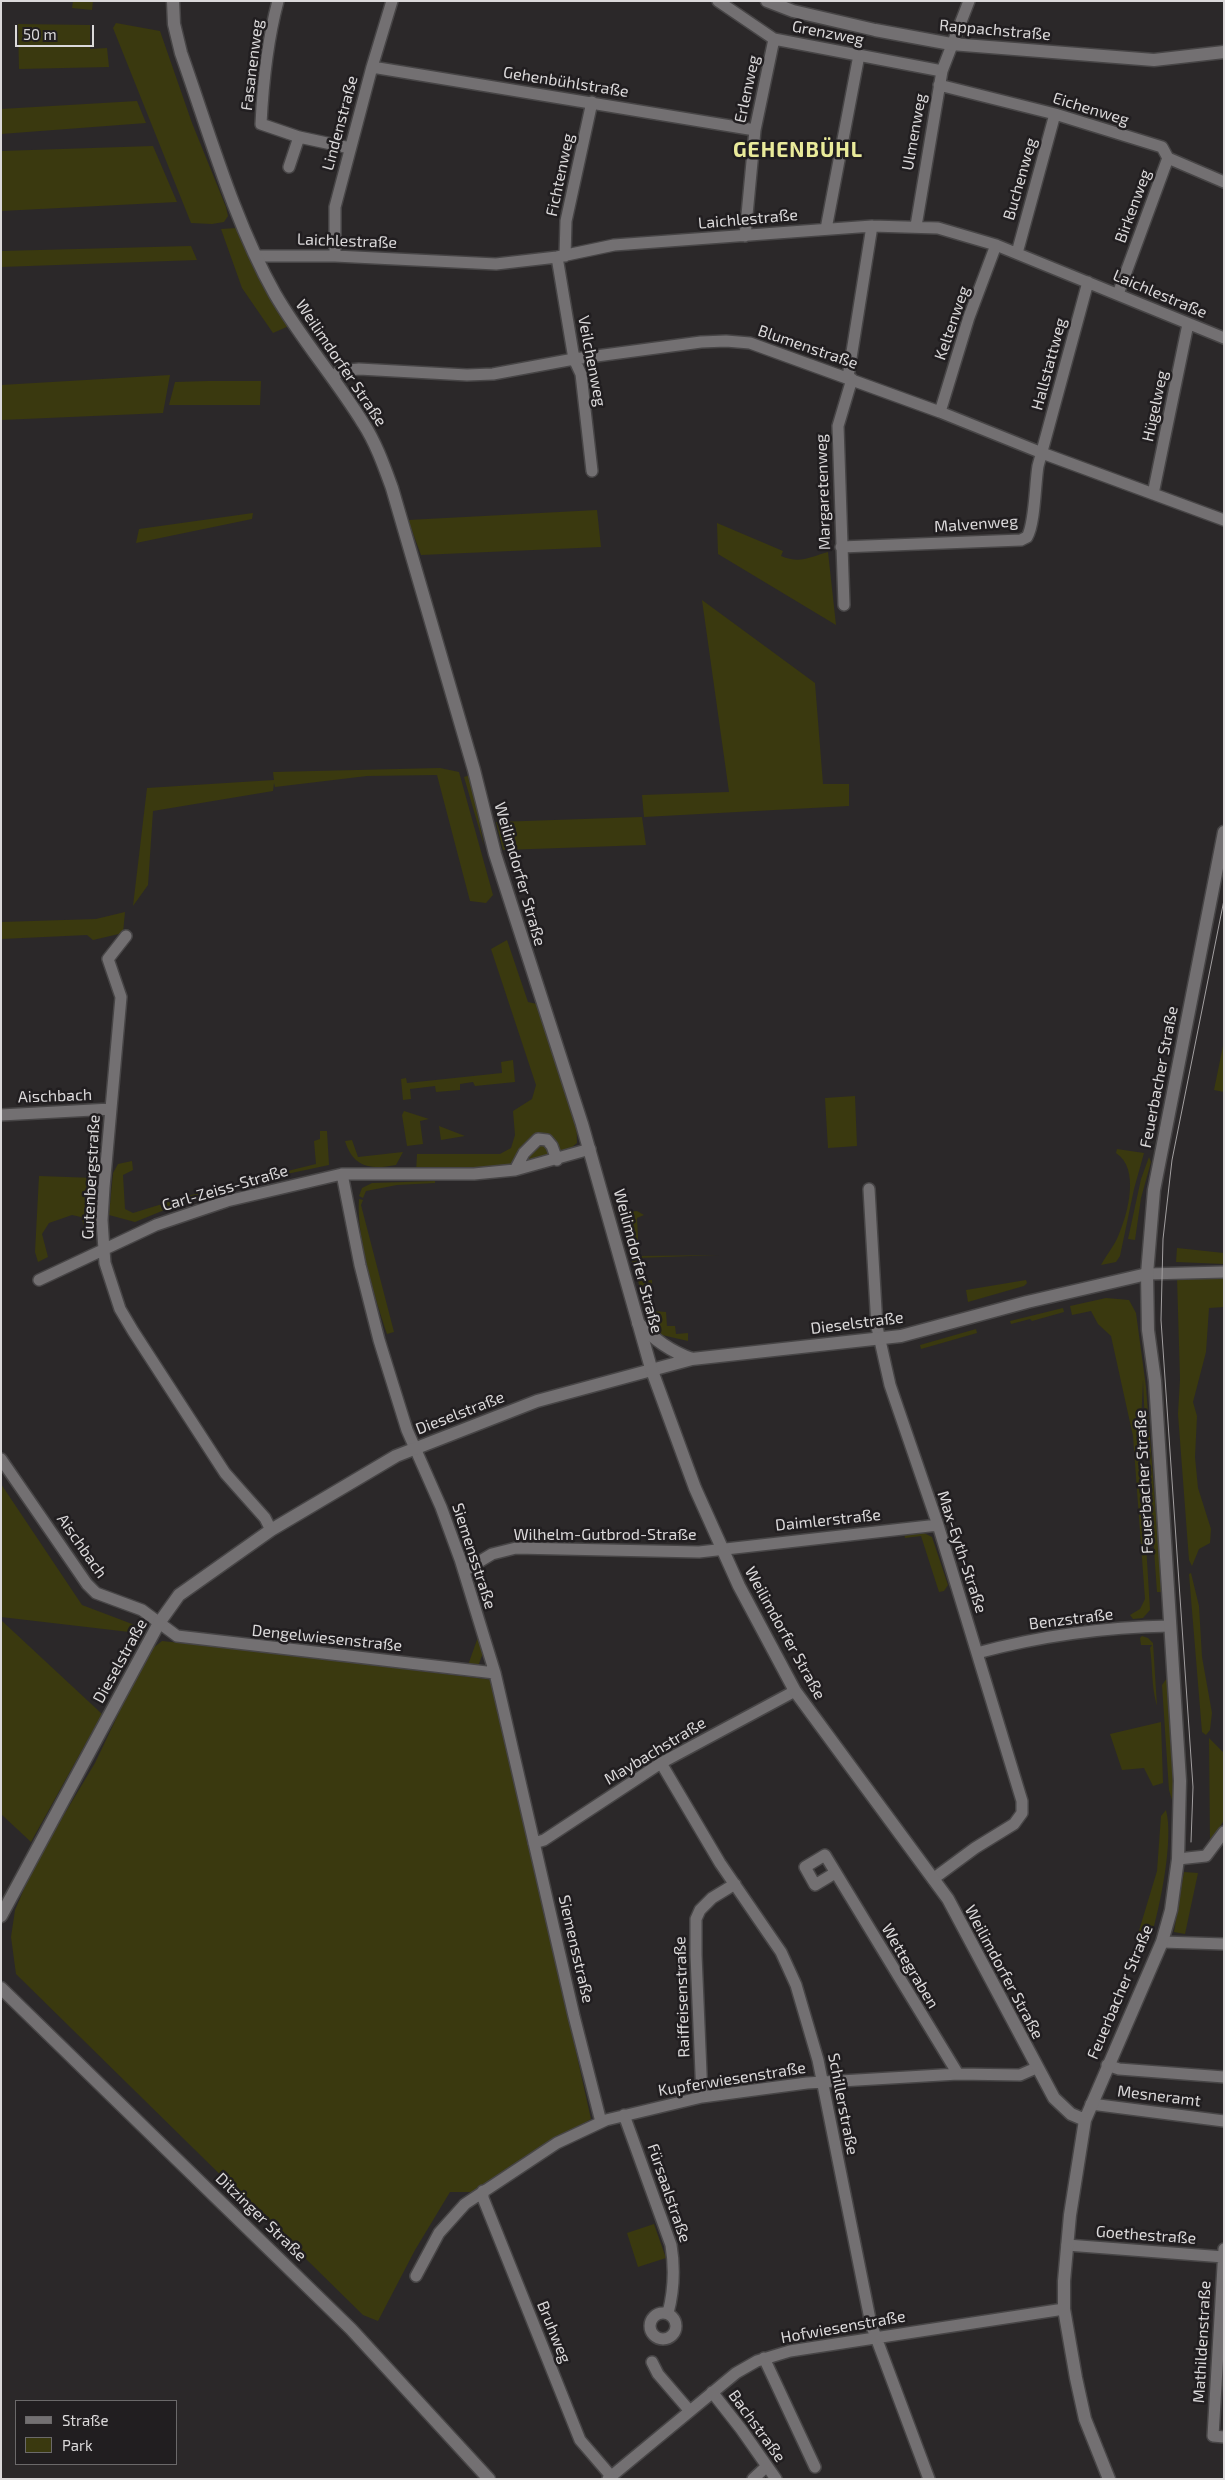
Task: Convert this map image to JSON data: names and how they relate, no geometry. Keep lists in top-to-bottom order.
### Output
{
  "streets": {
    "main road": [
      "Rappachstraße",
      "Weilimdorfer Straße",
      "Feuerbacher Straße",
      "Dieselstraße",
      "Ditzinger Straße"
    ],
    "street": [
      "Grenzweg",
      "Fasanenweg",
      "Gehenbühlstraße",
      "Erlenweg",
      "Eichenweg",
      "Lindenstraße",
      "Ulmenweg",
      "Fichtenweg",
      "Buchenweg",
      "Birkenweg",
      "Laichlestraße",
      "Keltenweg",
      "Blumenstraße",
      "Veilchenweg",
      "Hallstattweg",
      "Hügelweg",
      "Margaretenweg",
      "Malvenweg",
      "Aischbach",
      "Gutenbergstraße",
      "Carl-Zeiss-Straße",
      "Daimlerstraße",
      "Wilhelm-Gutbrod-Straße",
      "Max-Eyth-Straße",
      "Siemensstraße",
      "Benzstraße",
      "Dengelwiesenstraße",
      "Maybachstraße",
      "Wettegraben",
      "Raiffeisenstraße",
      "Kupferwiesenstraße",
      "Mesneramt",
      "Schillerstraße",
      "Fürsaalstraße",
      "Goethestraße",
      "Hofwiesenstraße",
      "Bruhweg",
      "Mathildenstraße",
      "Bachstraße"
    ]
  },
  "crossings": [
    ["Rappachstraße", "Ulmenweg"],
    ["Grenzweg", "Erlenweg"],
    ["Grenzweg", "Ulmenweg"],
    ["Fasanenweg", "Lindenstraße"],
    ["Gehenbühlstraße", "Erlenweg"],
    ["Gehenbühlstraße", "Lindenstraße"],
    ["Gehenbühlstraße", "Fichtenweg"],
    ["Erlenweg", "Laichlestraße"],
    ["Eichenweg", "Ulmenweg"],
    ["Eichenweg", "Buchenweg"],
    ["Eichenweg", "Birkenweg"],
    ["Lindenstraße", "Laichlestraße"],
    ["Ulmenweg", "Laichlestraße"],
    ["Fichtenweg", "Laichlestraße"],
    ["Fichtenweg", "Veilchenweg"],
    ["Buchenweg", "Laichlestraße"],
    ["Birkenweg", "Laichlestraße"],
    ["Laichlestraße", "Keltenweg"],
    ["Laichlestraße", "Veilchenweg"],
    ["Laichlestraße", "Weilimdorfer Straße"],
    ["Laichlestraße", "Hallstattweg"],
    ["Laichlestraße", "Hügelweg"],
    ["Laichlestraße", "Margaretenweg"],
    ["Keltenweg", "Blumenstraße"],
    ["Blumenstraße", "Veilchenweg"],
    ["Blumenstraße", "Weilimdorfer Straße"],
    ["Blumenstraße", "Hallstattweg"],
    ["Blumenstraße", "Hügelweg"],
    ["Blumenstraße", "Margaretenweg"],
    ["Blumenstraße", "Malvenweg"],
    ["Weilimdorfer Straße", "Feuerbacher Straße"],
    ["Weilimdorfer Straße", "Dieselstraße"],
    ["Weilimdorfer Straße", "Daimlerstraße"],
    ["Weilimdorfer Straße", "Wilhelm-Gutbrod-Straße"],
    ["Weilimdorfer Straße", "Max-Eyth-Straße"],
    ["Weilimdorfer Straße", "Maybachstraße"],
    ["Weilimdorfer Straße", "Kupferwiesenstraße"],
    ["Hallstattweg", "Malvenweg"],
    ["Margaretenweg", "Malvenweg"],
    ["Feuerbacher Straße", "Dieselstraße"],
    ["Feuerbacher Straße", "Benzstraße"],
    ["Feuerbacher Straße", "Mesneramt"],
    ["Aischbach", "Gutenbergstraße"],
    ["Aischbach", "Dieselstraße"],
    ["Aischbach", "Dengelwiesenstraße"],
    ["Gutenbergstraße", "Carl-Zeiss-Straße"],
    ["Gutenbergstraße", "Dieselstraße"],
    ["Carl-Zeiss-Straße", "Siemensstraße"],
    ["Dieselstraße", "Max-Eyth-Straße"],
    ["Dieselstraße", "Siemensstraße"],
    ["Dieselstraße", "Dengelwiesenstraße"],
    ["Daimlerstraße", "Wilhelm-Gutbrod-Straße"],
    ["Daimlerstraße", "Max-Eyth-Straße"],
    ["Wilhelm-Gutbrod-Straße", "Siemensstraße"],
    ["Max-Eyth-Straße", "Benzstraße"],
    ["Siemensstraße", "Dengelwiesenstraße"],
    ["Siemensstraße", "Maybachstraße"],
    ["Siemensstraße", "Kupferwiesenstraße"],
    ["Maybachstraße", "Schillerstraße"],
    ["Wettegraben", "Kupferwiesenstraße"],
    ["Raiffeisenstraße", "Kupferwiesenstraße"],
    ["Raiffeisenstraße", "Schillerstraße"],
    ["Kupferwiesenstraße", "Schillerstraße"],
    ["Kupferwiesenstraße", "Fürsaalstraße"],
    ["Kupferwiesenstraße", "Bruhweg"],
    ["Schillerstraße", "Hofwiesenstraße"],
    ["Goethestraße", "Mathildenstraße"],
    ["Hofwiesenstraße", "Bruhweg"],
    ["Hofwiesenstraße", "Bachstraße"]
  ],
  "districts": ["GEHENBÜHL"],
  "legend": ["Straße", "Park"],
  "scale_bar": "50 m"
}
